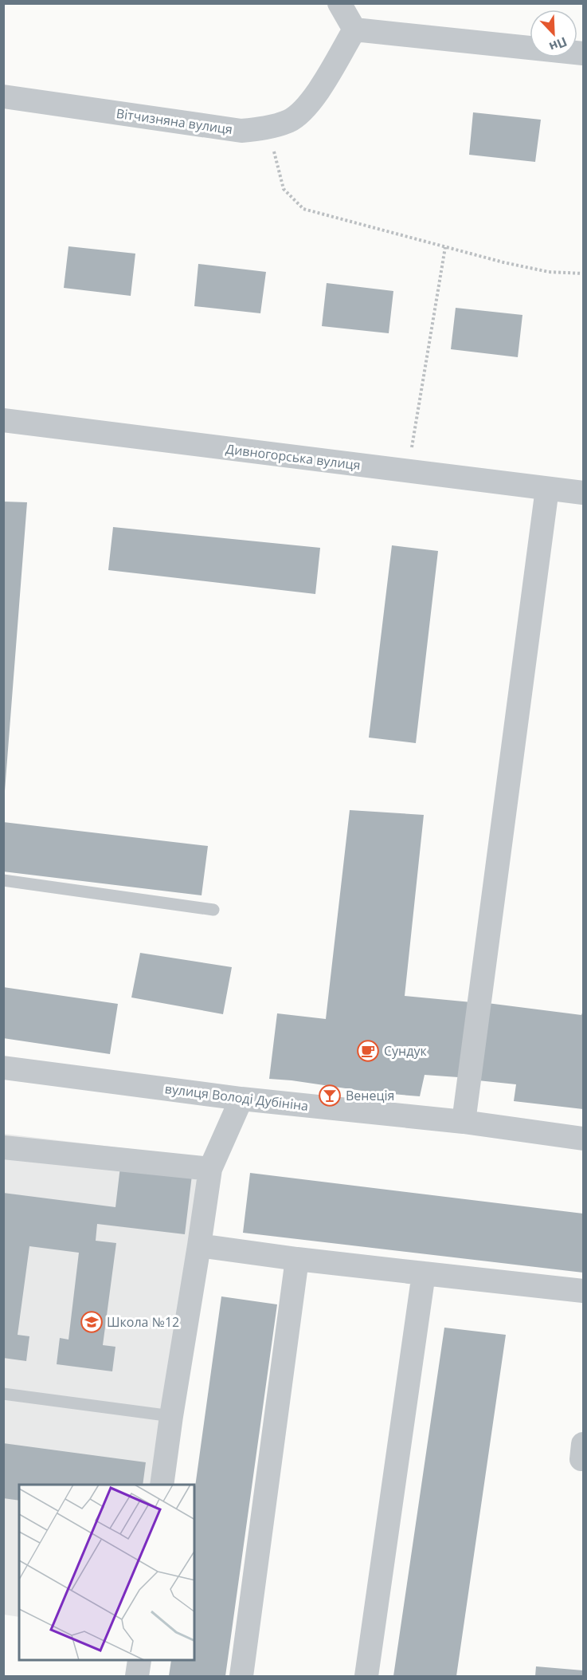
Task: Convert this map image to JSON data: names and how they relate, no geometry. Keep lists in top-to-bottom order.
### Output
{
  "streets": {
    "street": ["Вітчизняна вулиця", "Дивногорська вулиця", "вулиця Володі Дубініна"]
  },
  "places": {
    "cafe": ["Сундук"],
    "bar": ["Венеція"],
    "school or university": ["Школа №12"]
  },
  "north": "bottom right"
}
